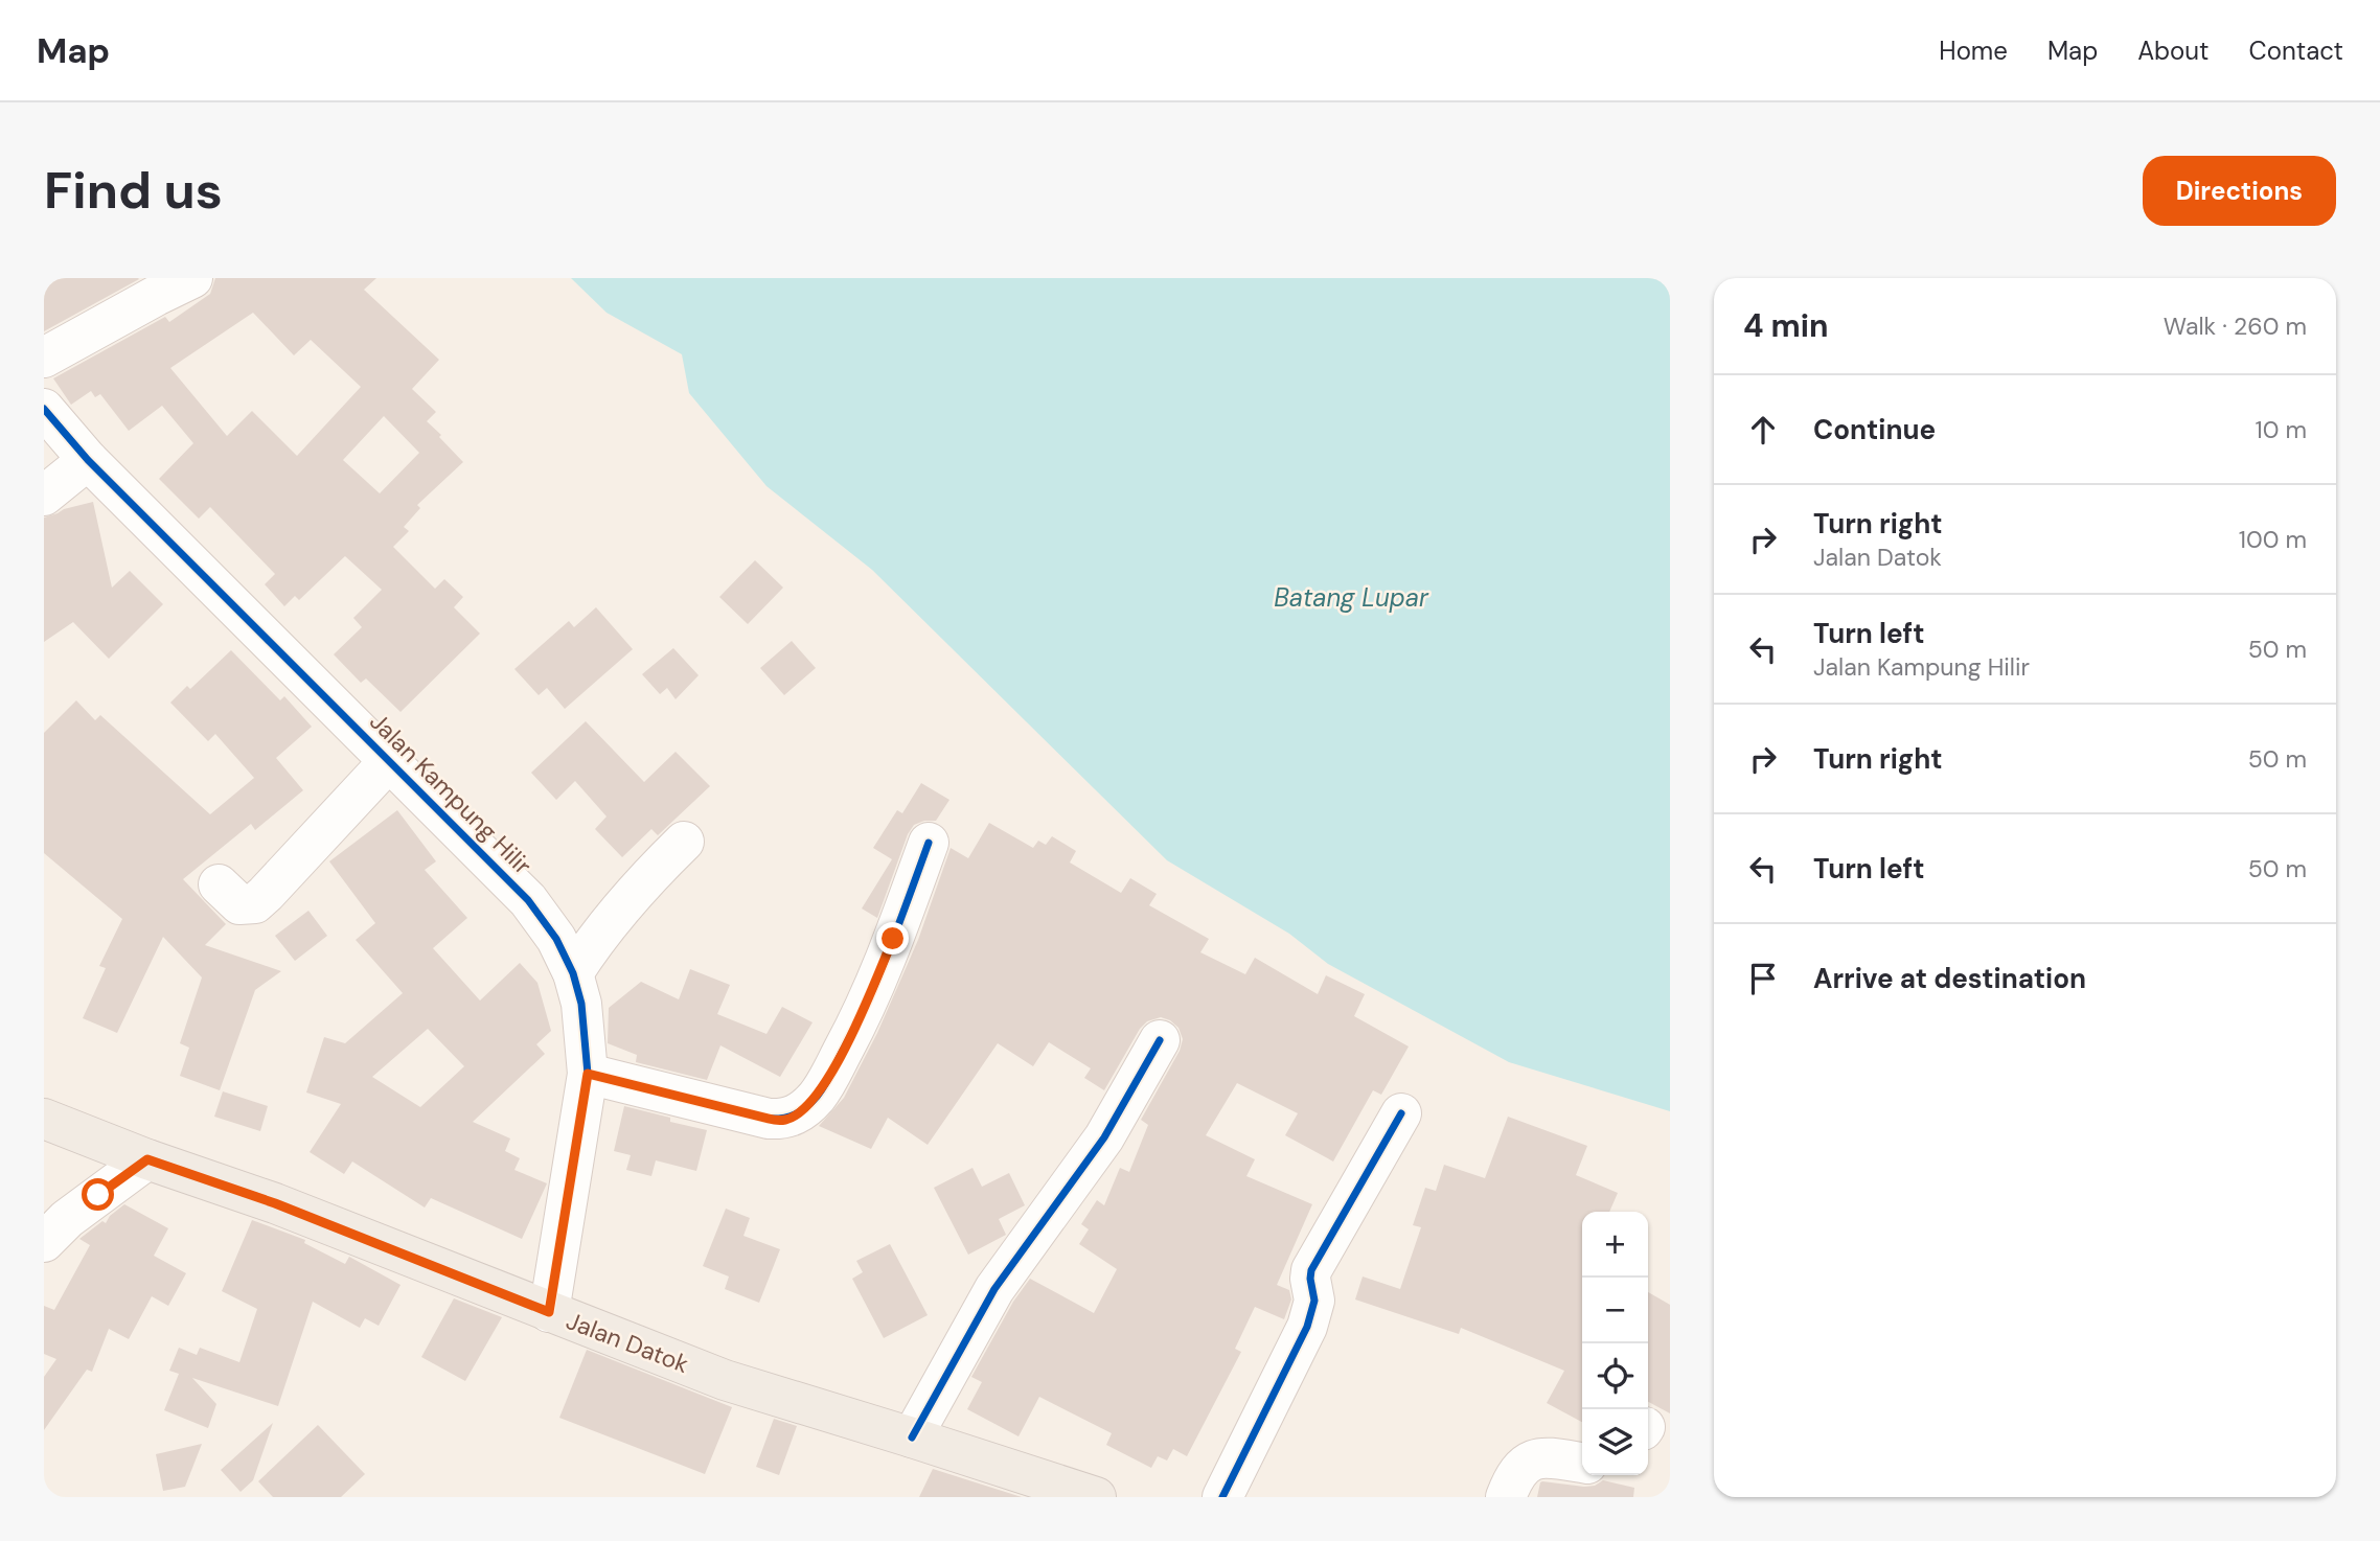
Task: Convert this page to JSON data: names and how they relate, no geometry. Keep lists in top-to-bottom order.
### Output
{
  "streets": {
    "main road": ["Jalan Datok"],
    "street": ["Jalan Kampung Hilir"]
  },
  "crossings": [
    ["Jalan Kampung Hilir", "Jalan Datok"]
  ],
  "water": ["Batang Lupar"],
  "page": {
    "header": "Map",
    "nav": [
      "Home",
      "Map",
      "About",
      "Contact"
    ],
    "buttons": "Directions",
    "title": "Find us",
    "heading": ["4 min", "Walk · 260 m"],
    "list": [
      ["Continue", "10 m"],
      ["Turn right", "Jalan Datok", "100 m"],
      ["Turn left", "Jalan Kampung Hilir", "50 m"],
      ["Turn right", "50 m"],
      ["Turn left", "50 m"],
      "Arrive at destination"
    ],
    "map_buttons": ["+", "−"]
  }
}
